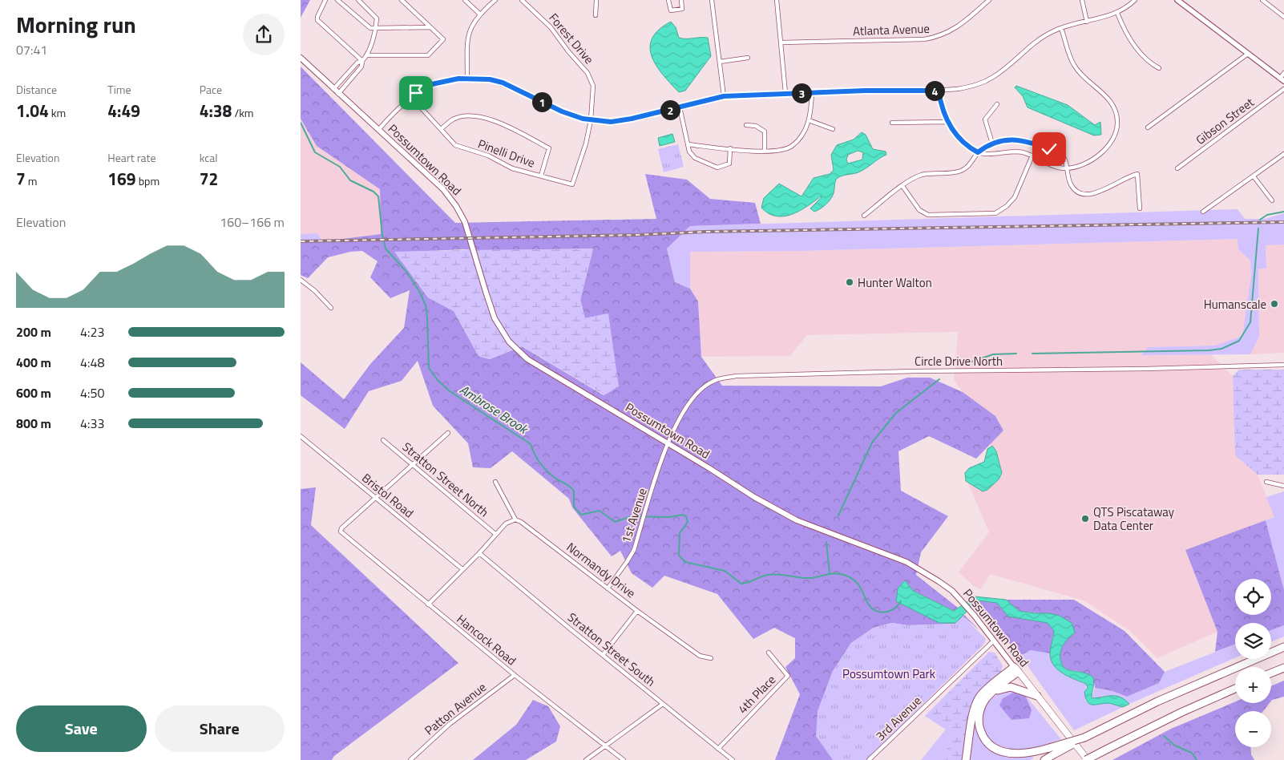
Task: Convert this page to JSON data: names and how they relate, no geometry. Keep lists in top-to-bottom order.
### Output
{
  "streets": {
    "highway": ["Possumtown Road"],
    "street": [
      "Atlanta Avenue",
      "Forest Drive",
      "Gibson Street",
      "Pinelli Drive",
      "Circle Drive North",
      "Stratton Street North",
      "Bristol Road",
      "1st Avenue",
      "Normandy Drive",
      "Hancock Road",
      "Stratton Street South",
      "4th Place",
      "Patton Avenue",
      "3rd Avenue"
    ]
  },
  "crossings": [
    ["Forest Drive", "Pinelli Drive"],
    ["Possumtown Road", "Circle Drive North"],
    ["Possumtown Road", "1st Avenue"],
    ["Possumtown Road", "3rd Avenue"],
    ["Circle Drive North", "1st Avenue"],
    ["Bristol Road", "Hancock Road"],
    ["1st Avenue", "Normandy Drive"],
    ["Hancock Road", "Patton Avenue"],
    ["Stratton Street South", "4th Place"]
  ],
  "water": ["Ambrose Brook"],
  "parks": ["Possumtown Park"],
  "places": ["Hunter Walton", "Humanscale", "QTS Piscataway Data Center"],
  "page": {
    "heading": ["Morning run", "07:41"],
    "stats": [
      ["Distance", "1.04 km"],
      ["Time", "4:49"],
      ["Pace", "4:38 /km"],
      ["Elevation", "7 m"],
      ["Heart rate", "169 bpm"],
      ["kcal", "72"]
    ],
    "pins": [
      "4",
      "3",
      "1",
      "2"
    ],
    "chart": ["Elevation", "160–166 m"],
    "list": [
      {
        "name": "200 m",
        "note": "4:23"
      },
      {
        "name": "400 m",
        "note": "4:48"
      },
      {
        "name": "600 m",
        "note": "4:50"
      },
      {
        "name": "800 m",
        "note": "4:33"
      }
    ],
    "map_buttons": ["+", "−"],
    "buttons": ["Save", "Share"]
  }
}
